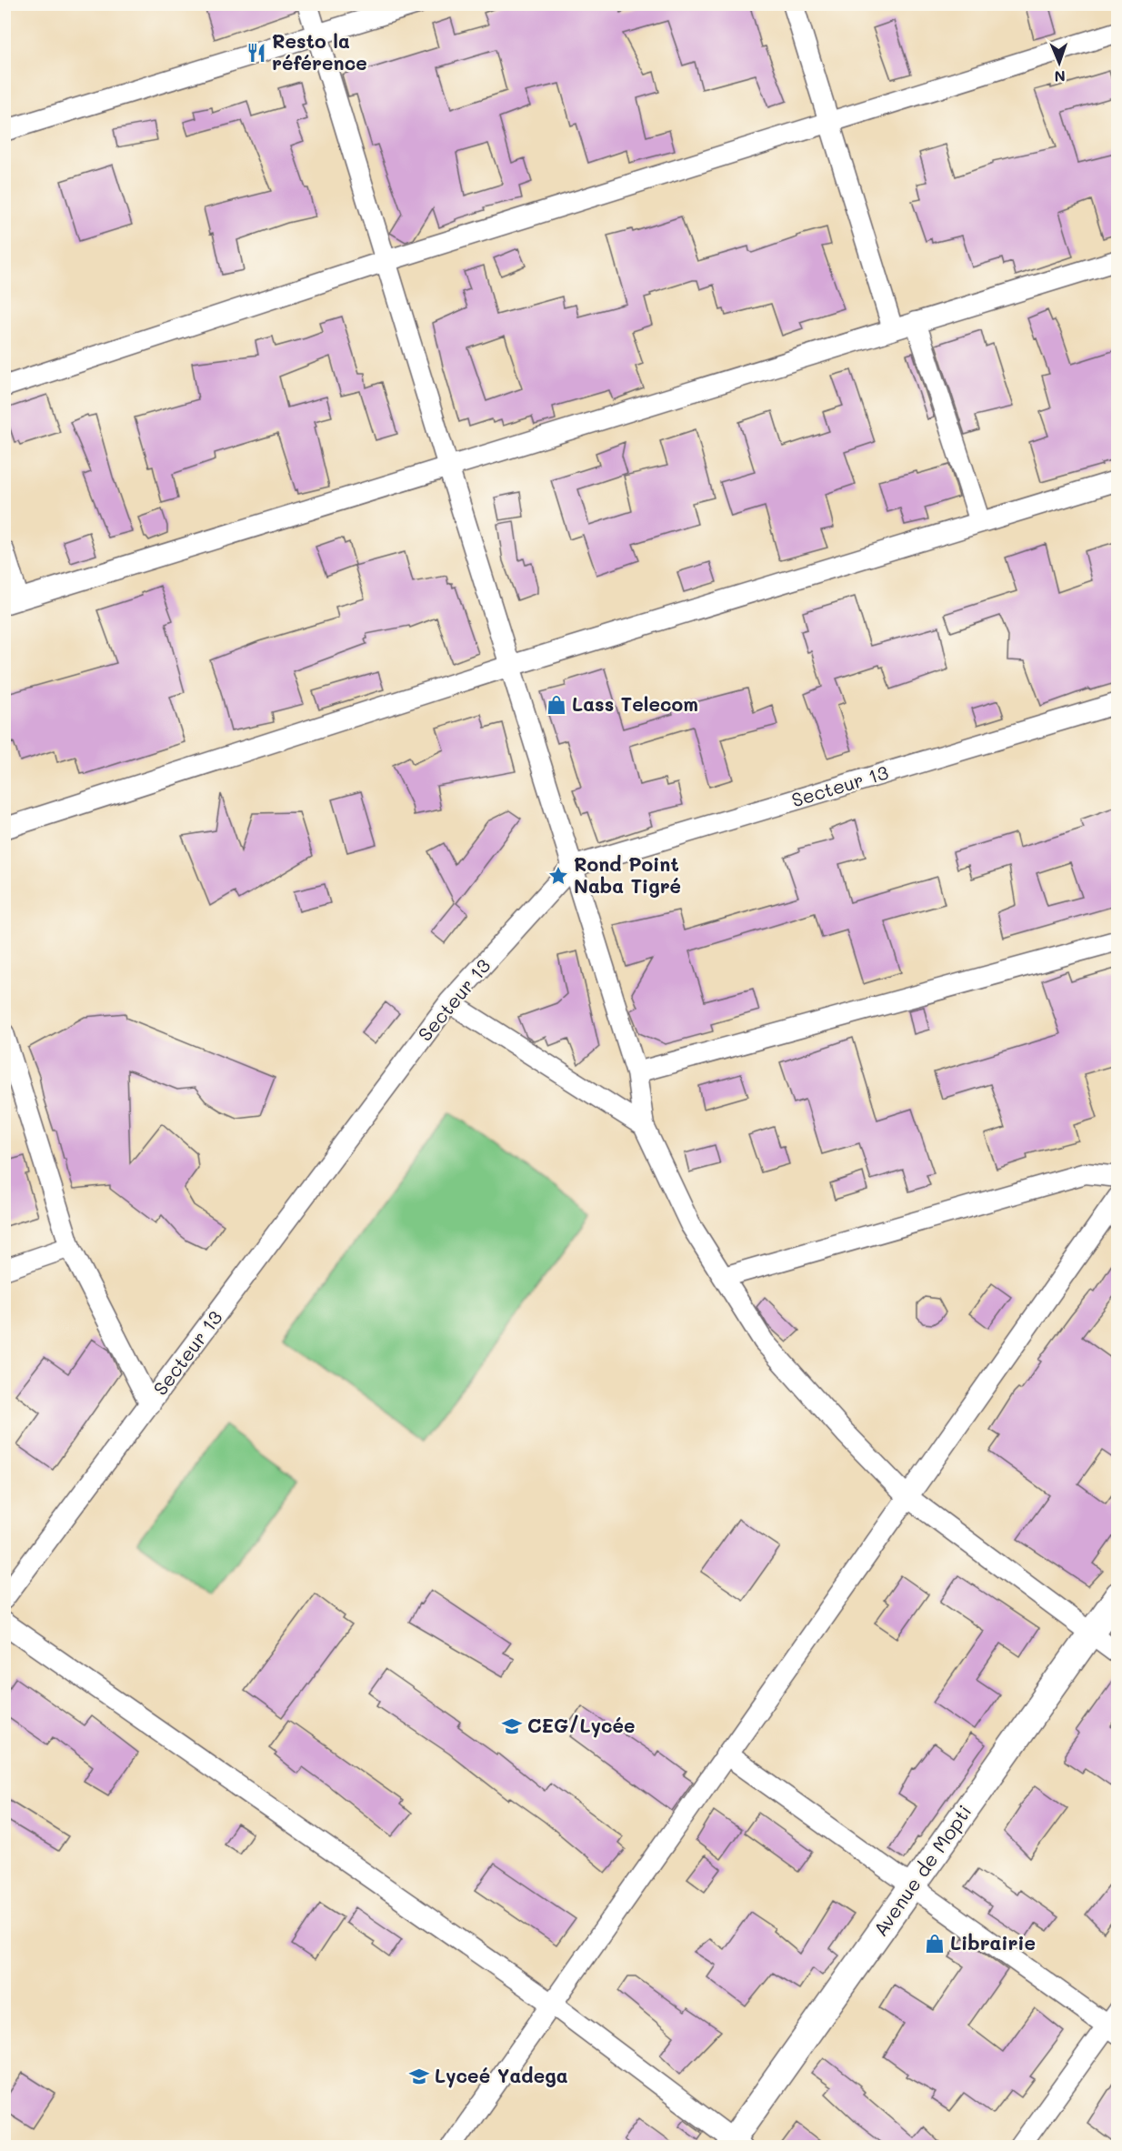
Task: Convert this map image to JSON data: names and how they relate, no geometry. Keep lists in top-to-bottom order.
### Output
{
  "streets": {
    "street": ["Secteur 13", "Avenue de Mopti"]
  },
  "places": {
    "restaurant": ["Resto la référence"],
    "shop": ["Lass Telecom", "Librairie"],
    "place": ["Rond Point Naba Tigré"],
    "school or university": ["CEG/Lycée", "Lyceé Yadega"]
  },
  "north": "bottom"
}
